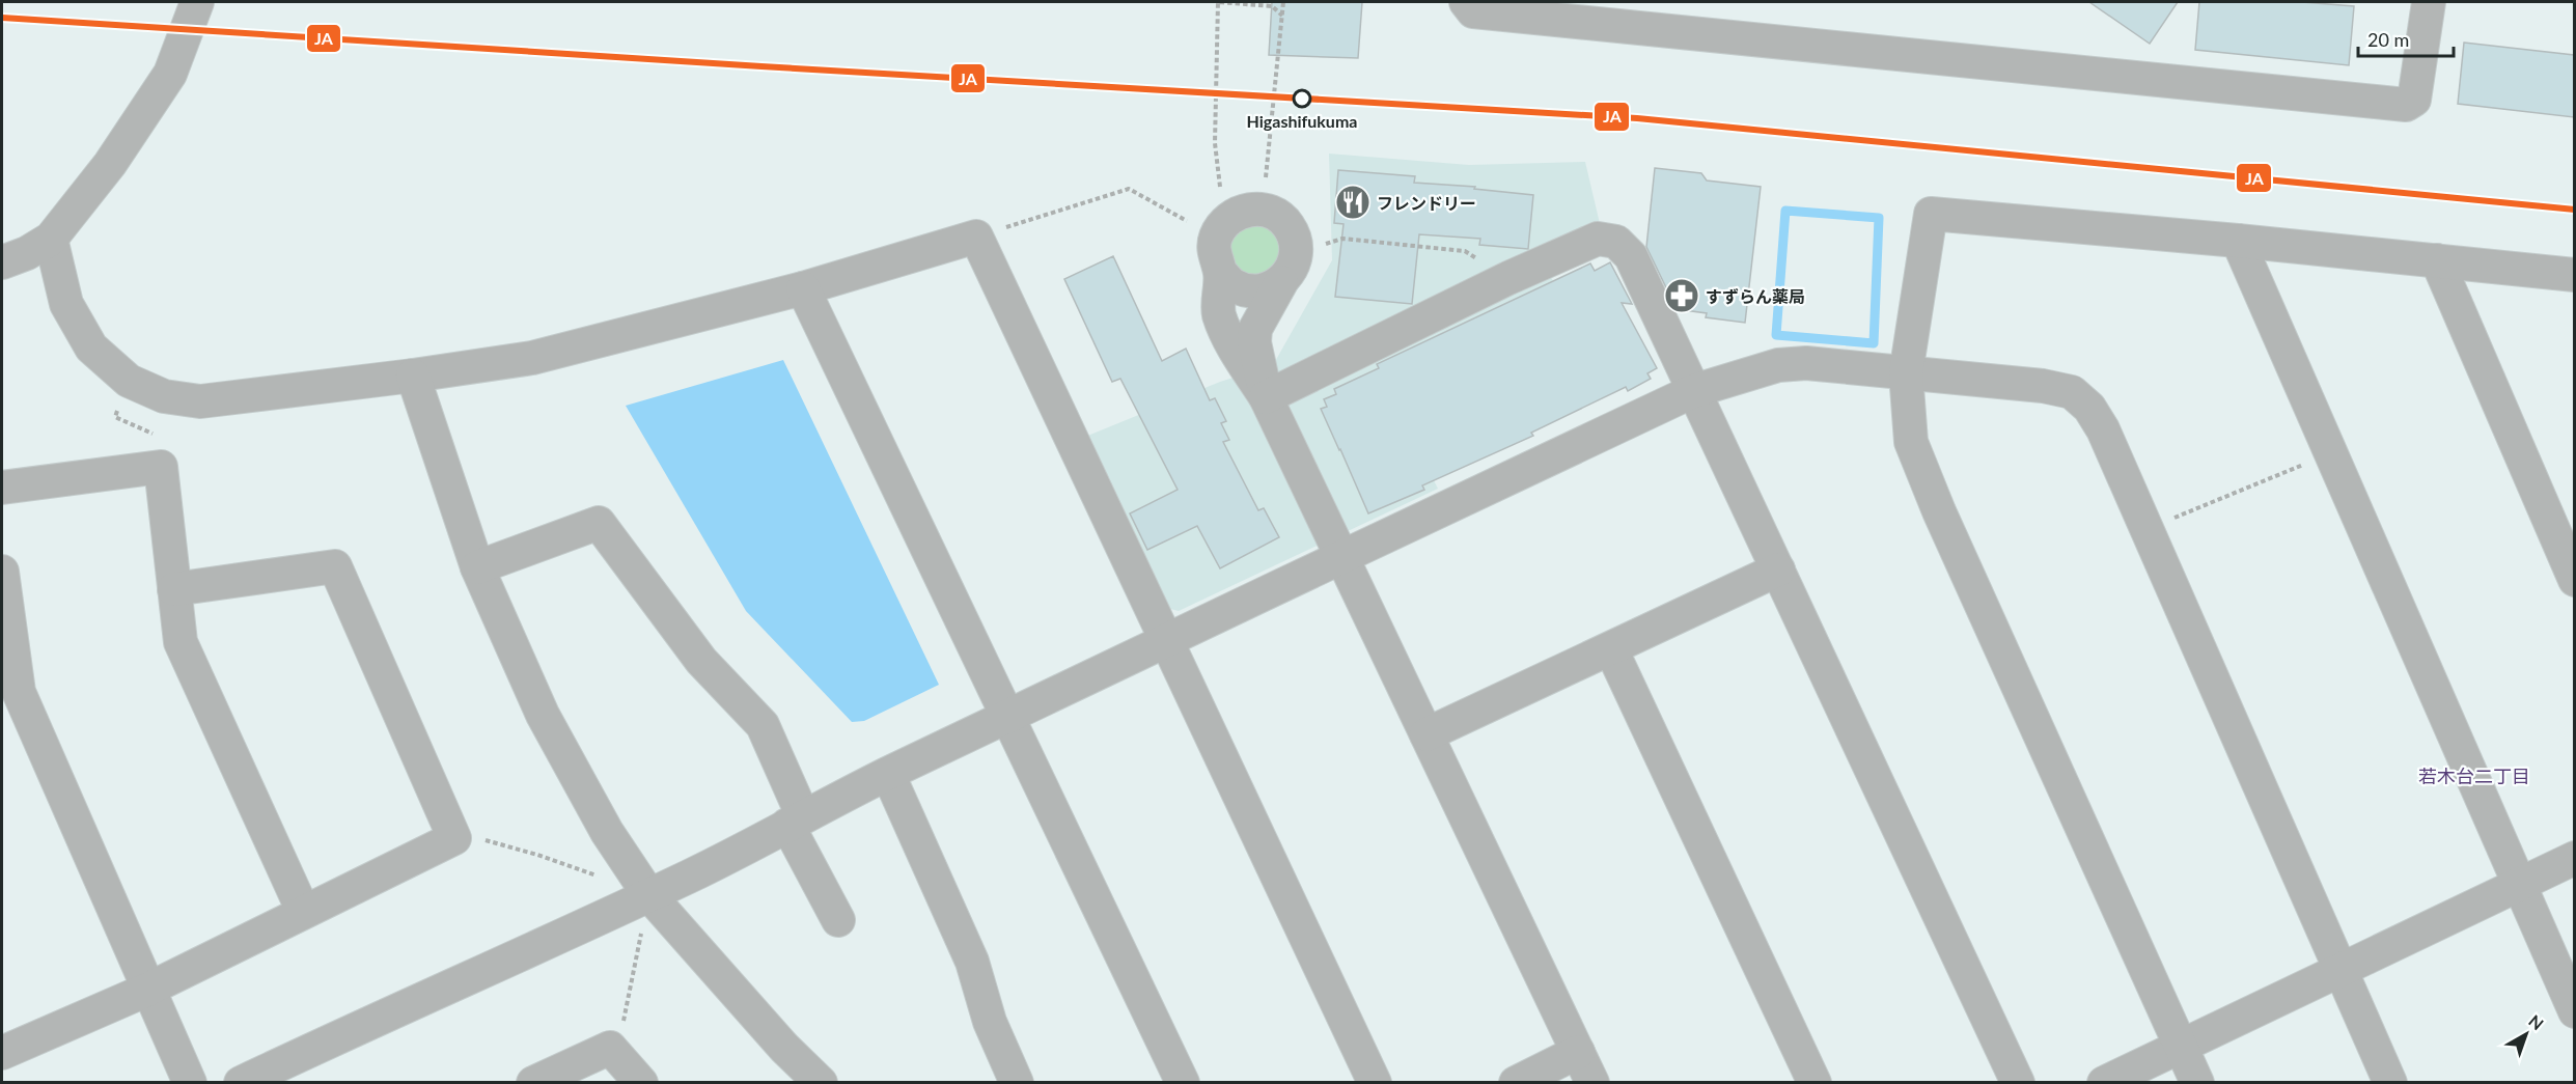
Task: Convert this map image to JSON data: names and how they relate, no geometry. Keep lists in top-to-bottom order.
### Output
{
  "districts": ["若木台二丁目"],
  "places": {
    "other": ["Higashifukuma"],
    "restaurant": ["フレンドリー"],
    "pharmacy": ["すずらん薬局"]
  },
  "lines": ["transit line JA"],
  "scale_bar": "20 m",
  "north": "top right"
}
